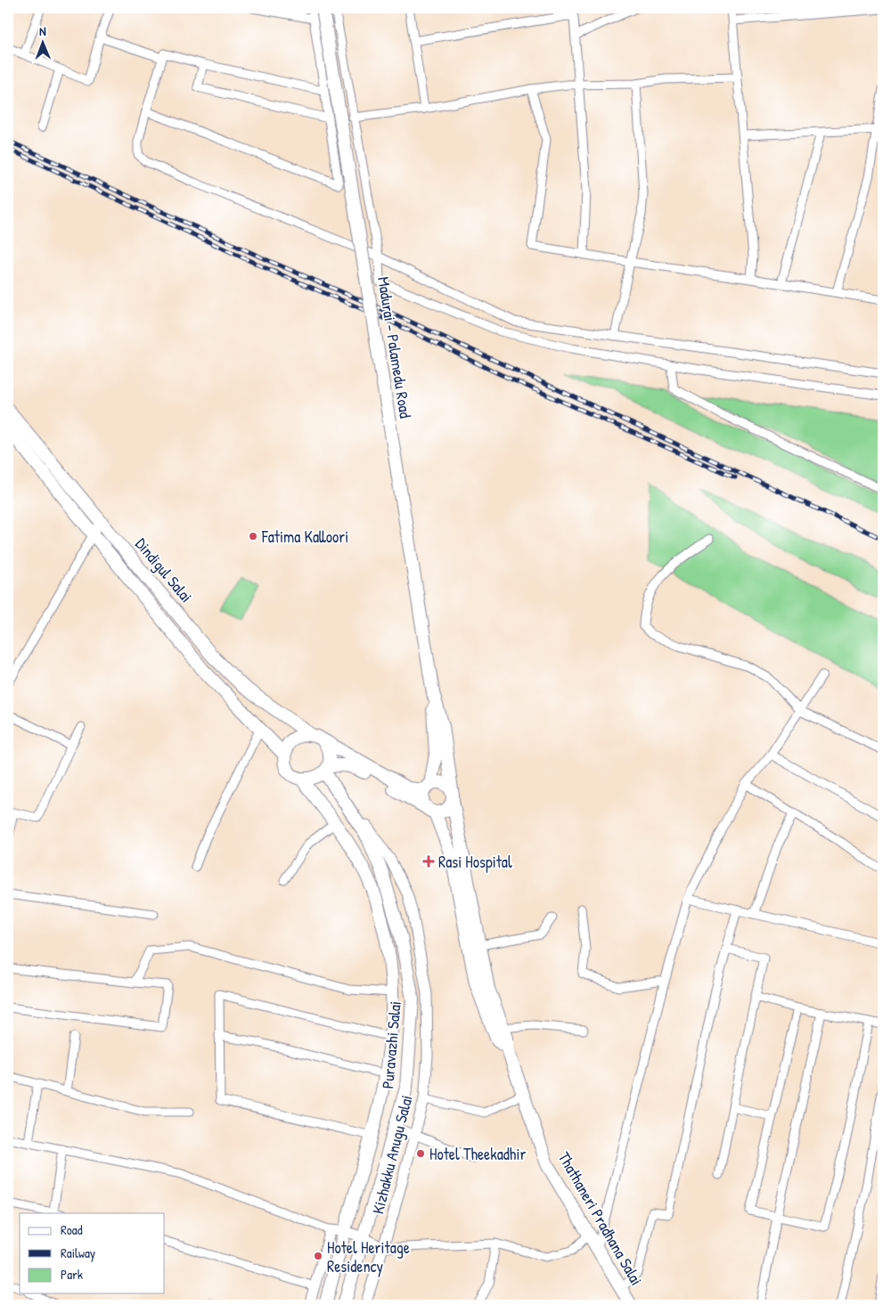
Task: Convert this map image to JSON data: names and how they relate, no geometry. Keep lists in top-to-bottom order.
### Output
{
  "streets": {
    "main road": [
      "Madurai - Palamedu Road",
      "Dindigul Salai",
      "Puravazhi Salai",
      "Thathaneri Pradhana Salai"
    ],
    "street": ["Kizhakku Anugu Salai"]
  },
  "crossings": [
    ["Madurai - Palamedu Road", "Thathaneri Pradhana Salai"],
    ["Dindigul Salai", "Puravazhi Salai"],
    ["Puravazhi Salai", "Kizhakku Anugu Salai"]
  ],
  "places": {
    "other": ["Fatima Kalloori", "Hotel Theekadhir", "Hotel Heritage Residency"],
    "health": ["Rasi Hospital"]
  },
  "legend": ["Road", "Railway", "Park"],
  "north": "top"
}
